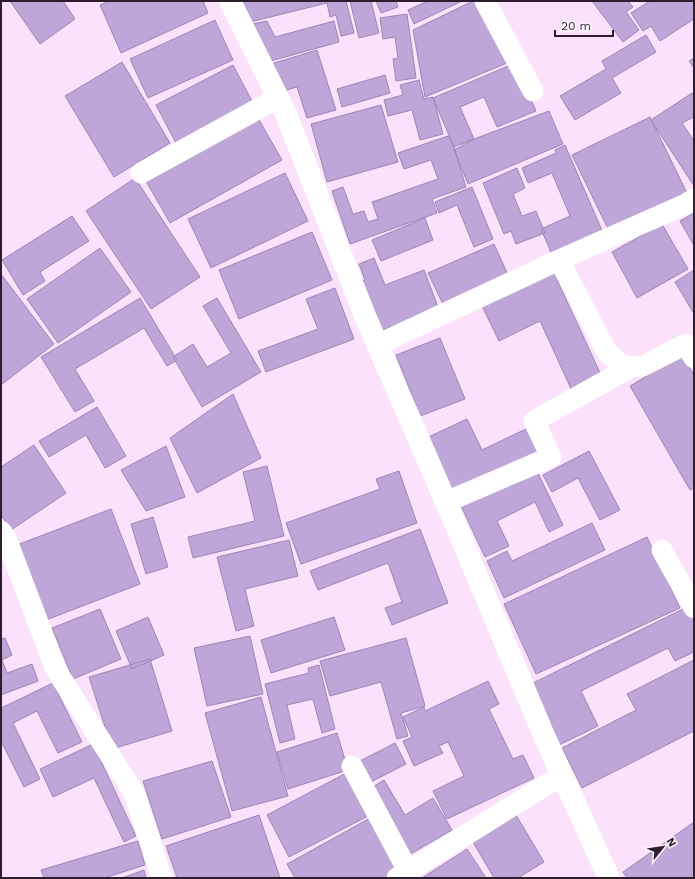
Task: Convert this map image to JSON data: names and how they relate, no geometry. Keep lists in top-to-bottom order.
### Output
{
  "scale_bar": "20 m",
  "north": "top right"
}
